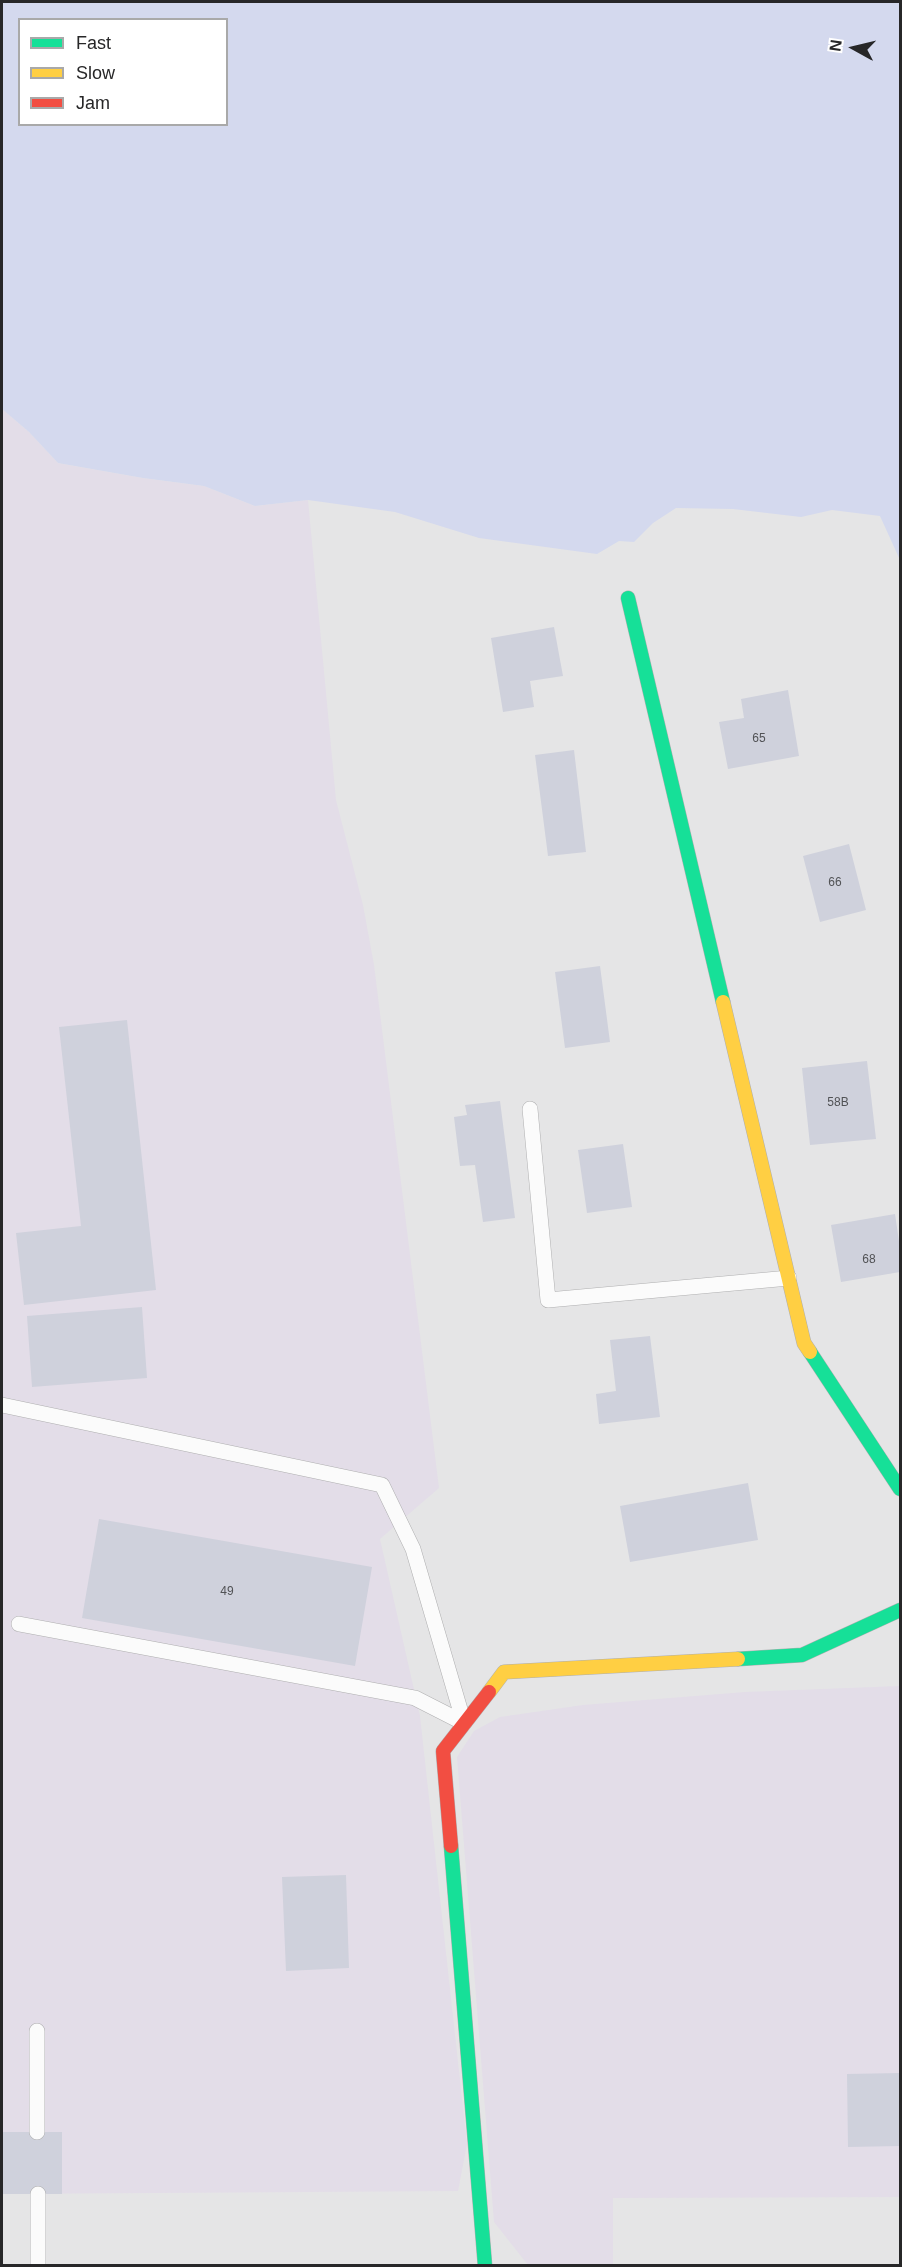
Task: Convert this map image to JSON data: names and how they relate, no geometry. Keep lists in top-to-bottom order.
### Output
{
  "house_numbers": [
    "65",
    "66",
    "58В",
    "68",
    "49"
  ],
  "legend": ["Fast", "Slow", "Jam"],
  "north": "left"
}
